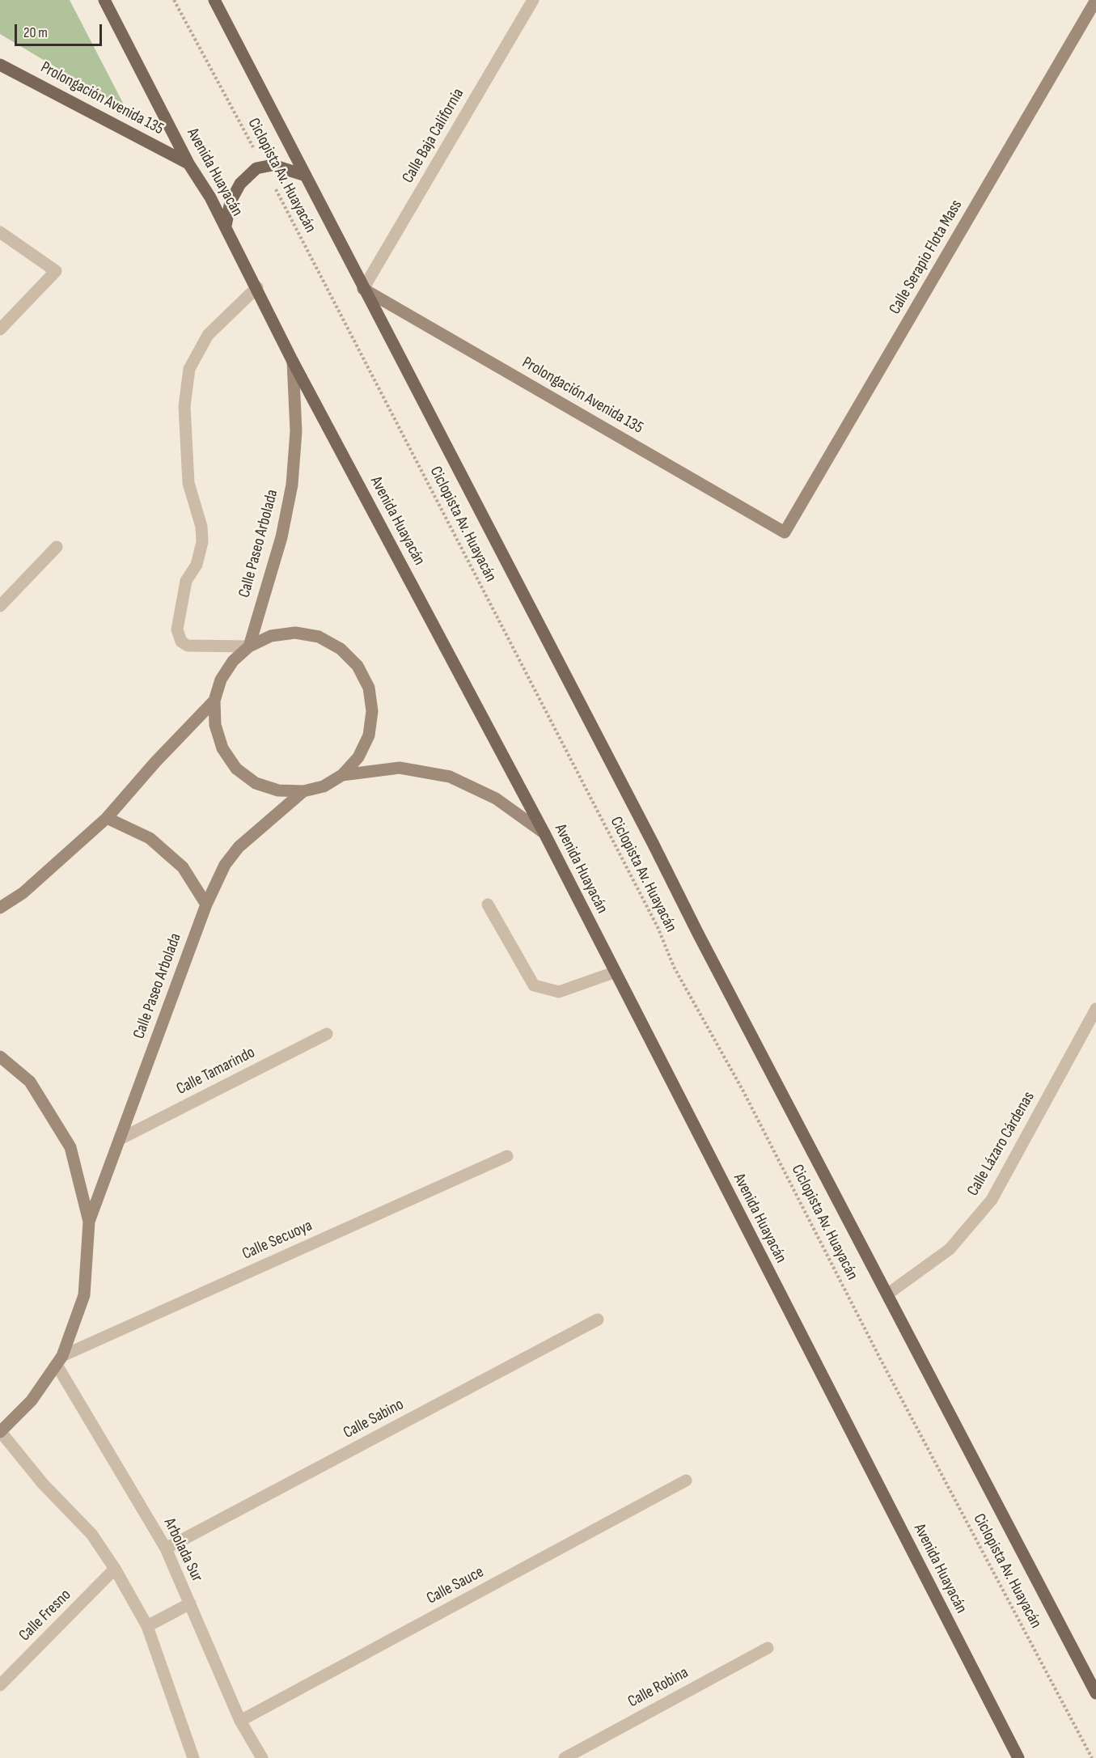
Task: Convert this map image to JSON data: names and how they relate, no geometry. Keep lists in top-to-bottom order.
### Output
{
  "streets": {
    "main road": ["Prolongación Avenida 135", "Avenida Huayacán"],
    "street": [
      "Calle Baja California",
      "Calle Serapio Flota Mass",
      "Calle Paseo Arbolada",
      "Calle Tamarindo",
      "Calle Lázaro Cárdenas",
      "Calle Secuoya",
      "Calle Sabino",
      "Arbolada Sur",
      "Calle Sauce",
      "Calle Fresno",
      "Calle Robina"
    ],
    "path": ["Ciclopista Av. Huayacán"]
  },
  "crossings": [
    ["Prolongación Avenida 135", "Calle Baja California"],
    ["Prolongación Avenida 135", "Avenida Huayacán"],
    ["Prolongación Avenida 135", "Calle Serapio Flota Mass"],
    ["Avenida Huayacán", "Calle Paseo Arbolada"],
    ["Calle Paseo Arbolada", "Calle Tamarindo"],
    ["Calle Secuoya", "Arbolada Sur"],
    ["Calle Sabino", "Arbolada Sur"],
    ["Arbolada Sur", "Calle Sauce"]
  ],
  "scale_bar": "20 m"
}
